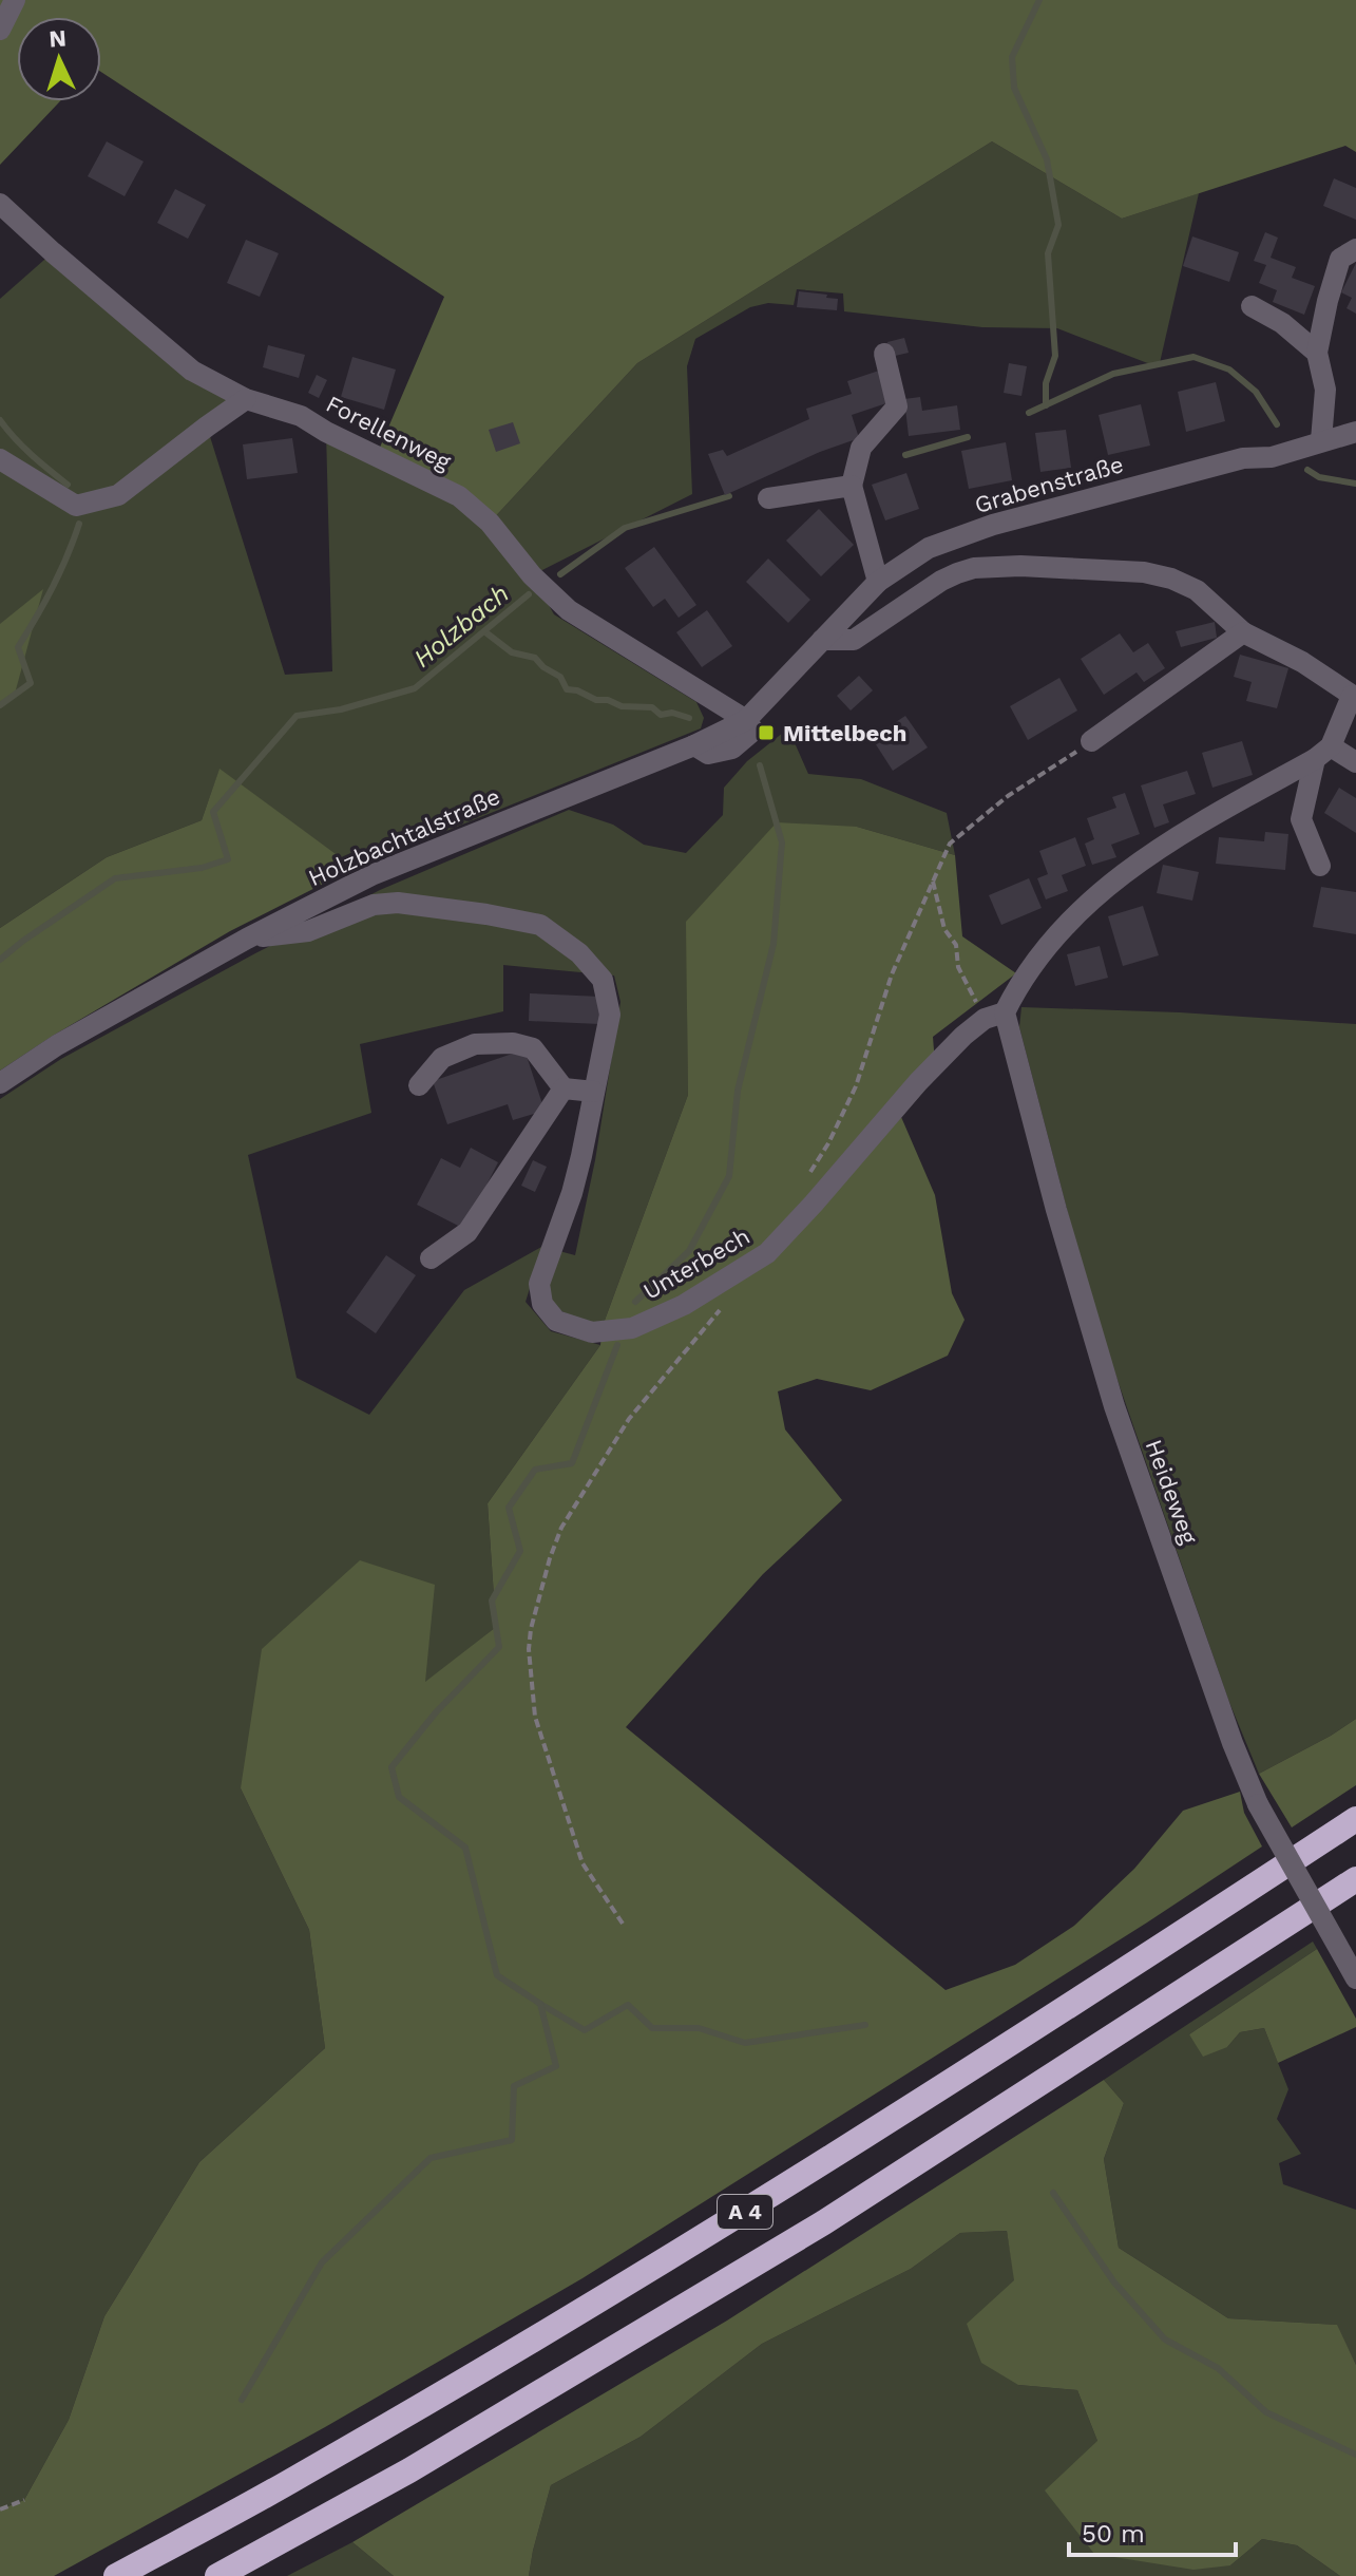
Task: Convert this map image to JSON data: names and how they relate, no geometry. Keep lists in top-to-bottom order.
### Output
{
  "streets": {
    "highway": ["A 4"],
    "street": [
      "Forellenweg",
      "Grabenstraße",
      "Holzbachtalstraße",
      "Unterbech",
      "Heideweg"
    ]
  },
  "crossings": [
    ["Forellenweg", "Holzbachtalstraße"],
    ["Grabenstraße", "Holzbachtalstraße"],
    ["Holzbachtalstraße", "Unterbech"],
    ["Unterbech", "Heideweg"]
  ],
  "water": ["Holzbach"],
  "places": {
    "transit": ["Mittelbech"]
  },
  "scale_bar": "50 m",
  "north": "top"
}
